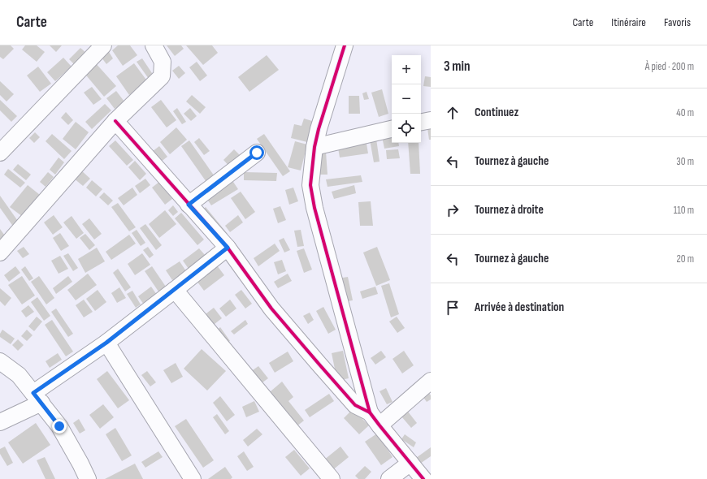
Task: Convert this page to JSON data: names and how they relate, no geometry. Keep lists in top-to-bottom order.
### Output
{
  "page": {
    "header": "Carte",
    "nav": ["Carte", "Itinéraire", "Favoris"],
    "heading": ["3 min", "À pied · 200 m"],
    "map_buttons": ["+", "−"],
    "list": [
      ["Continuez", "40 m"],
      ["Tournez à gauche", "30 m"],
      ["Tournez à droite", "110 m"],
      ["Tournez à gauche", "20 m"],
      "Arrivée à destination"
    ]
  }
}
